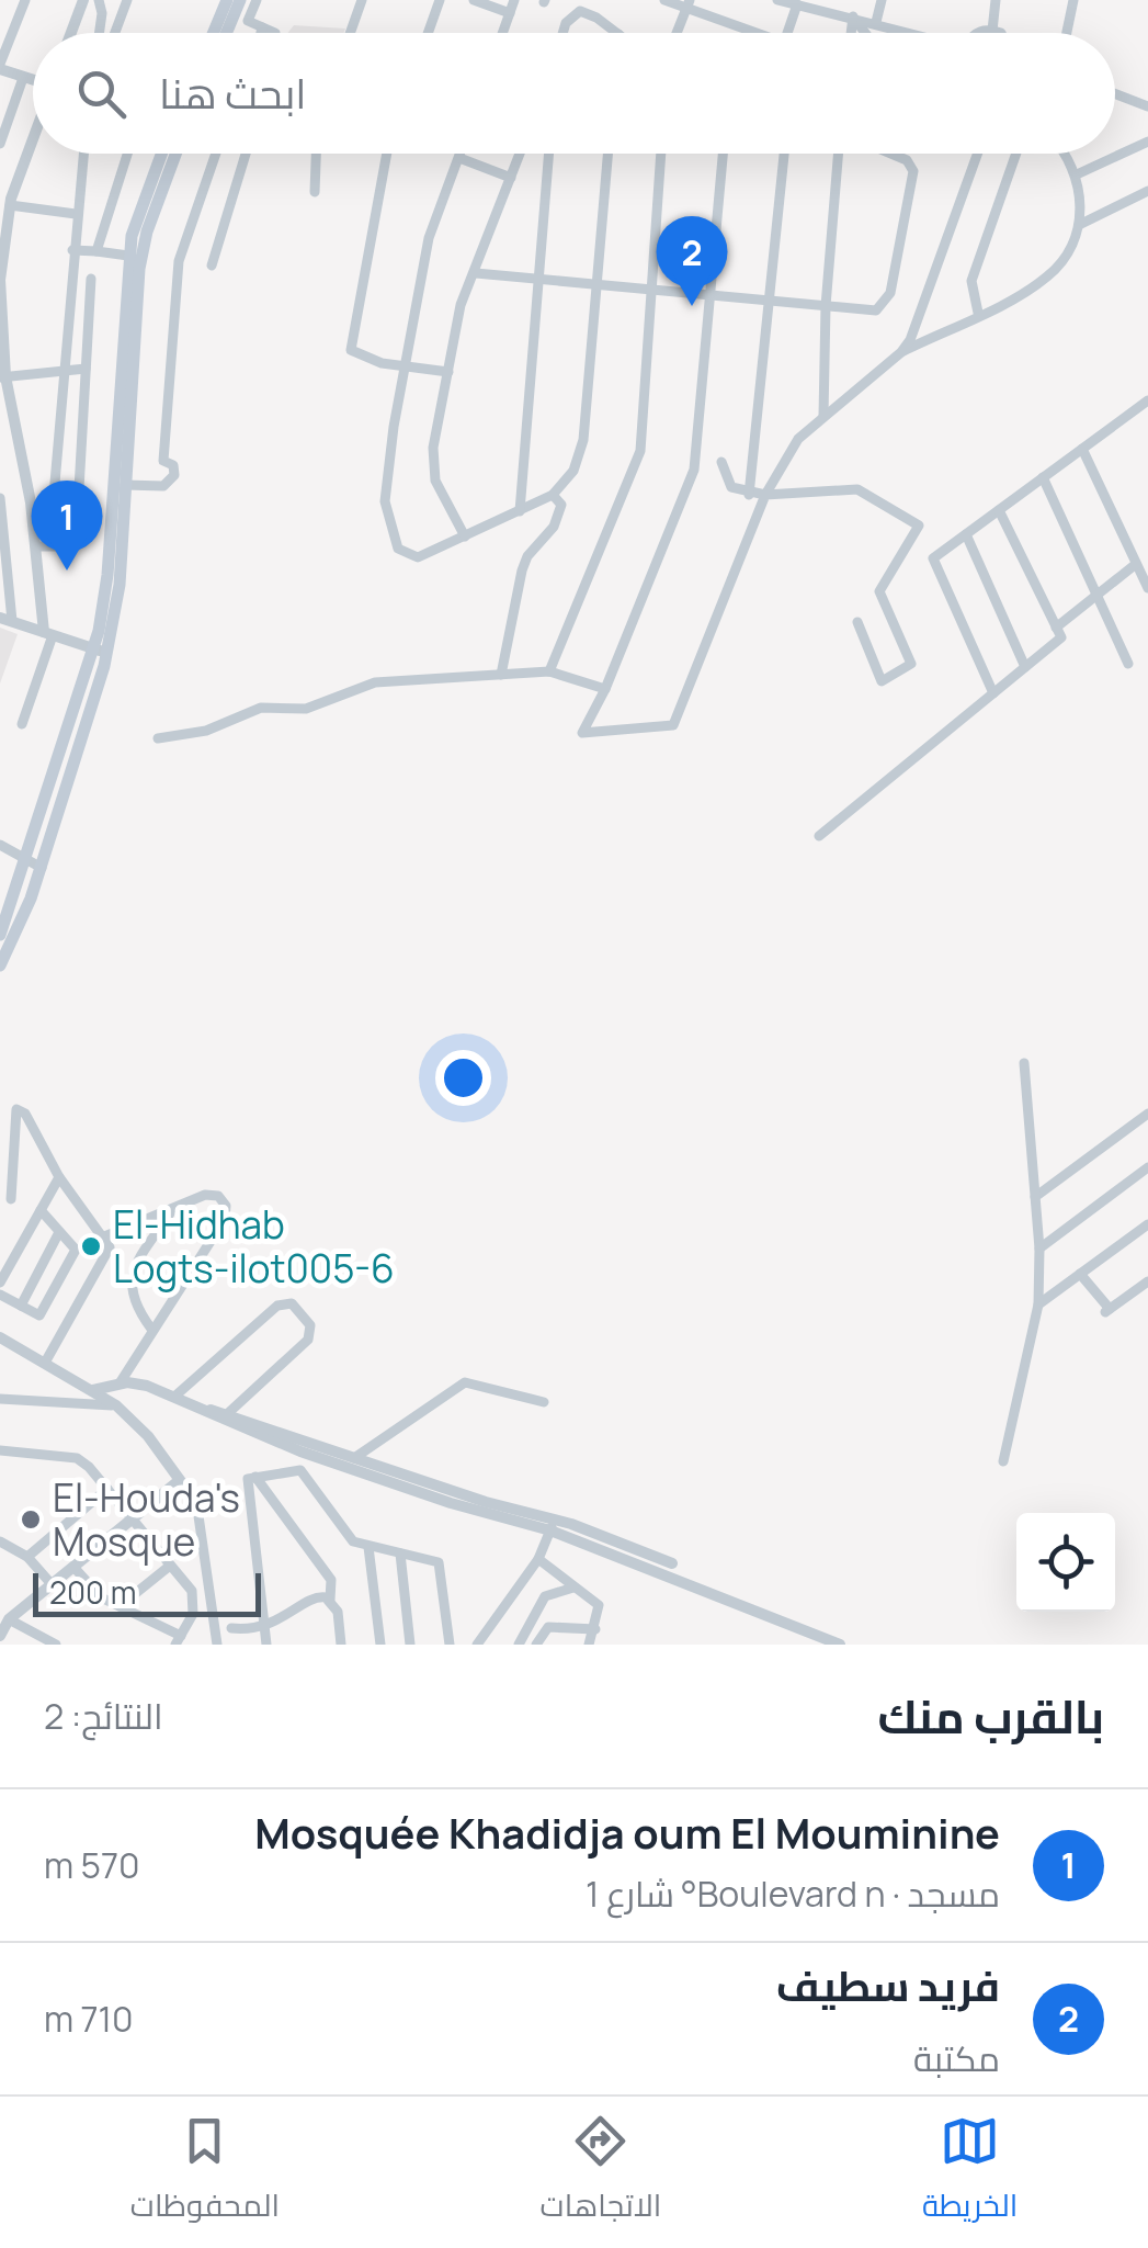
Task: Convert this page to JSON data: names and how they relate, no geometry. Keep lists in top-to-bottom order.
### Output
{
  "places": ["El-Hidhab Logts-ilot005-6", "El-Houda's Mosque"],
  "scale_bar": "200 m",
  "page": {
    "search": "ابحث هنا",
    "pins": ["2", "1"],
    "scale": "200 m",
    "heading": ["بالقرب منك", "النتائج: 2"],
    "list": [
      {
        "mark": "1",
        "name": "Mosquée Khadidja oum El Mouminine",
        "note": "مسجد · Boulevard n° شارع 1",
        "value": "570 m"
      },
      {
        "mark": "2",
        "name": "فريد سطيف",
        "note": "مكتبة",
        "value": "710 m"
      }
    ],
    "nav": ["الخريطة", "الاتجاهات", "المحفوظات"]
  }
}
